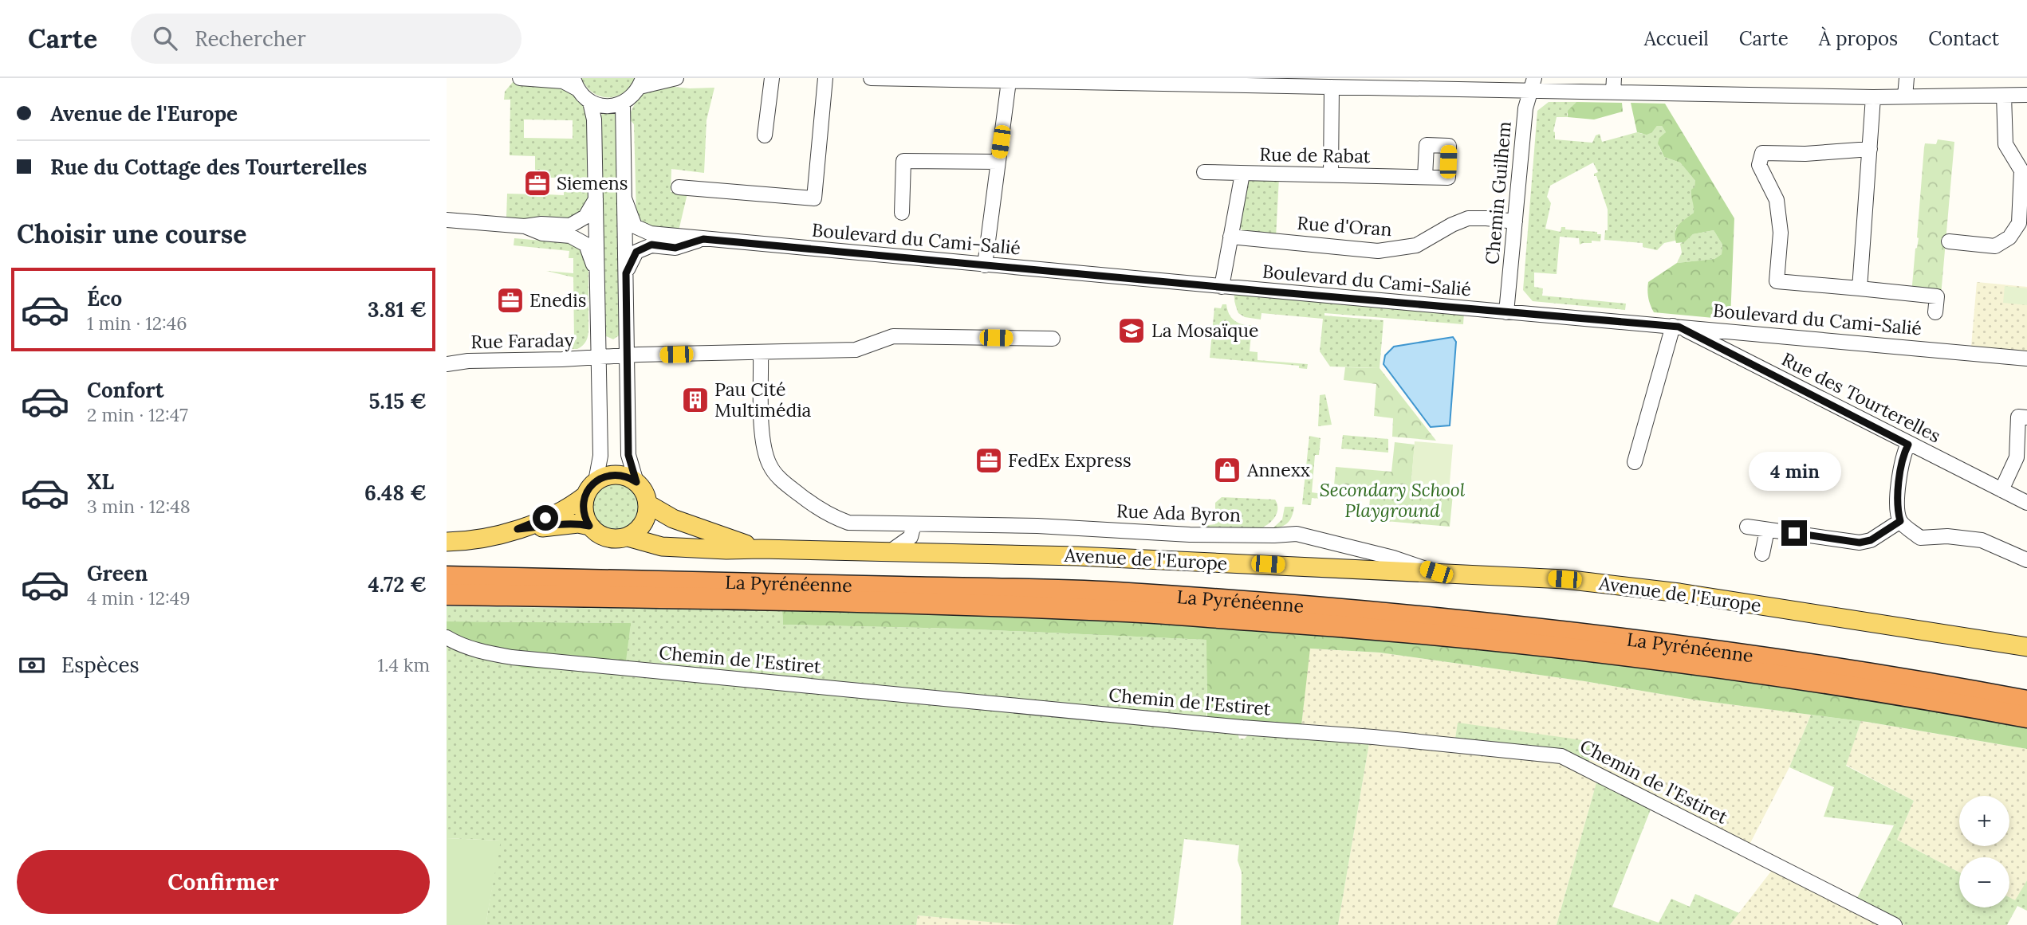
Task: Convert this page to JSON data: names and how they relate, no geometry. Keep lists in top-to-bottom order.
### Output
{
  "streets": {
    "highway": ["La Pyrénéenne"],
    "main road": ["Avenue de l'Europe"],
    "street": [
      "Rue de Rabat",
      "Chemin Guilhem",
      "Rue d'Oran",
      "Boulevard du Cami-Salié",
      "Rue Faraday",
      "Rue des Tourterelles",
      "Rue Ada Byron",
      "Chemin de l'Estiret"
    ]
  },
  "crossings": [
    ["Chemin Guilhem", "Rue d'Oran"],
    ["Chemin Guilhem", "Boulevard du Cami-Salié"],
    ["Boulevard du Cami-Salié", "Rue des Tourterelles"],
    ["Rue Faraday", "Rue Ada Byron"],
    ["Rue Ada Byron", "Avenue de l'Europe"]
  ],
  "parks": ["Secondary School Playground"],
  "places": {
    "office": ["Siemens", "Enedis", "FedEx Express"],
    "school or university": ["La Mosaïque"],
    "building": ["Pau Cité Multimédia"],
    "shop": ["Annexx"]
  },
  "page": {
    "header": "Carte",
    "search": "Rechercher",
    "nav": [
      "Accueil",
      "Carte",
      "À propos",
      "Contact"
    ],
    "banner": ["Avenue de l'Europe", "Rue du Cottage des Tourterelles"],
    "heading": "Choisir une course",
    "list": [
      {
        "name": "Éco",
        "note": "1 min · 12:46",
        "value": "3.81 €"
      },
      {
        "name": "Confort",
        "note": "2 min · 12:47",
        "value": "5.15 €"
      },
      {
        "name": "XL",
        "note": "3 min · 12:48",
        "value": "6.48 €"
      },
      {
        "name": "Green",
        "note": "4 min · 12:49",
        "value": "4.72 €"
      }
    ],
    "bubble": "4 min",
    "pay": ["Espèces", "1.4 km"],
    "map_buttons": ["+", "−"],
    "buttons": "Confirmer"
  }
}
